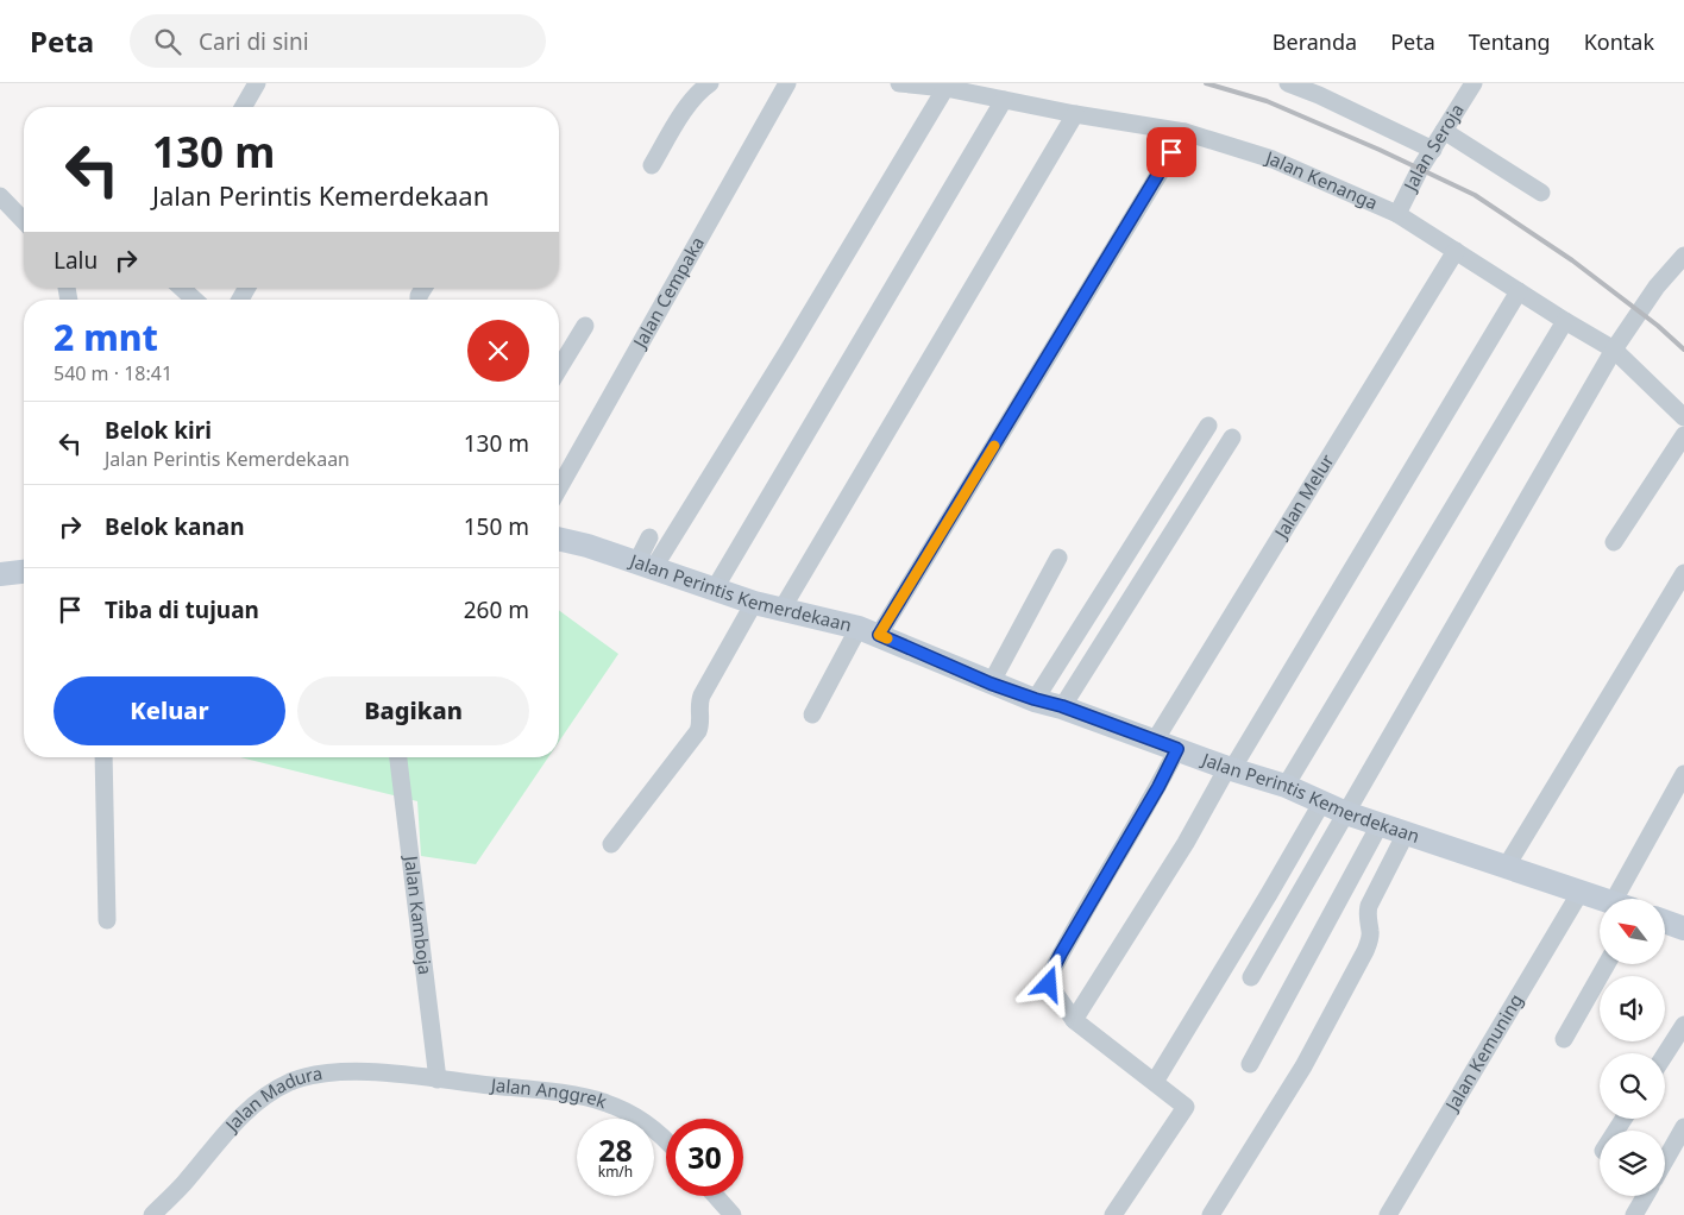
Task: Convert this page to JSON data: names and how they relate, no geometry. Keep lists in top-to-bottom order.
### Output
{
  "streets": {
    "street": [
      "Jalan Seroja",
      "Jalan Kenanga",
      "Jalan Cempaka",
      "Jalan Melur",
      "Jalan Perintis Kemerdekaan",
      "Jalan Kamboja",
      "Jalan Kemuning",
      "Jalan Anggrek",
      "Jalan Madura"
    ]
  },
  "crossings": [
    ["Jalan Seroja", "Jalan Kenanga"],
    ["Jalan Kenanga", "Jalan Melur"],
    ["Jalan Melur", "Jalan Perintis Kemerdekaan"],
    ["Jalan Perintis Kemerdekaan", "Jalan Kemuning"],
    ["Jalan Kamboja", "Jalan Anggrek"],
    ["Jalan Kamboja", "Jalan Madura"],
    ["Jalan Anggrek", "Jalan Madura"]
  ],
  "north": "top left",
  "page": {
    "header": "Peta",
    "search": "Cari di sini",
    "nav": [
      "Beranda",
      "Peta",
      "Tentang",
      "Kontak"
    ],
    "turn": ["130 m", "Jalan Perintis Kemerdekaan"],
    "then": "Lalu",
    "heading": ["2 mnt", "540 m · 18:41"],
    "list": [
      {
        "name": "Belok kiri",
        "note": "Jalan Perintis Kemerdekaan",
        "value": "130 m"
      },
      {
        "name": "Belok kanan",
        "value": "150 m"
      },
      {
        "name": "Tiba di tujuan",
        "value": "260 m"
      }
    ],
    "buttons": ["Keluar", "Bagikan"],
    "speed": "28 km/h",
    "limit": "30"
  }
}
